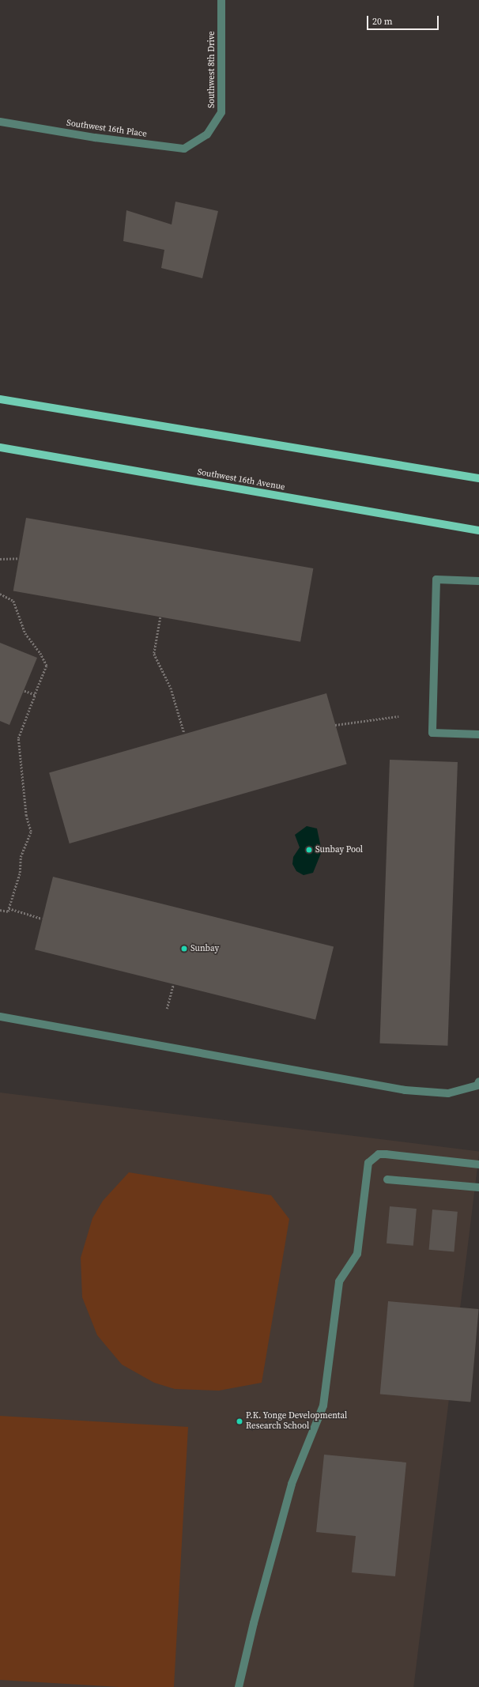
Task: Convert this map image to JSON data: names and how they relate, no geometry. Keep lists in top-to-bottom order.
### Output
{
  "streets": {
    "main road": ["Southwest 16th Avenue"],
    "street": ["Southwest 8th Drive", "Southwest 16th Place"]
  },
  "crossings": [
    ["Southwest 8th Drive", "Southwest 16th Place"]
  ],
  "places": ["Sunbay Pool", "Sunbay", "P.K. Yonge Developmental Research School"],
  "scale_bar": "20 m"
}
